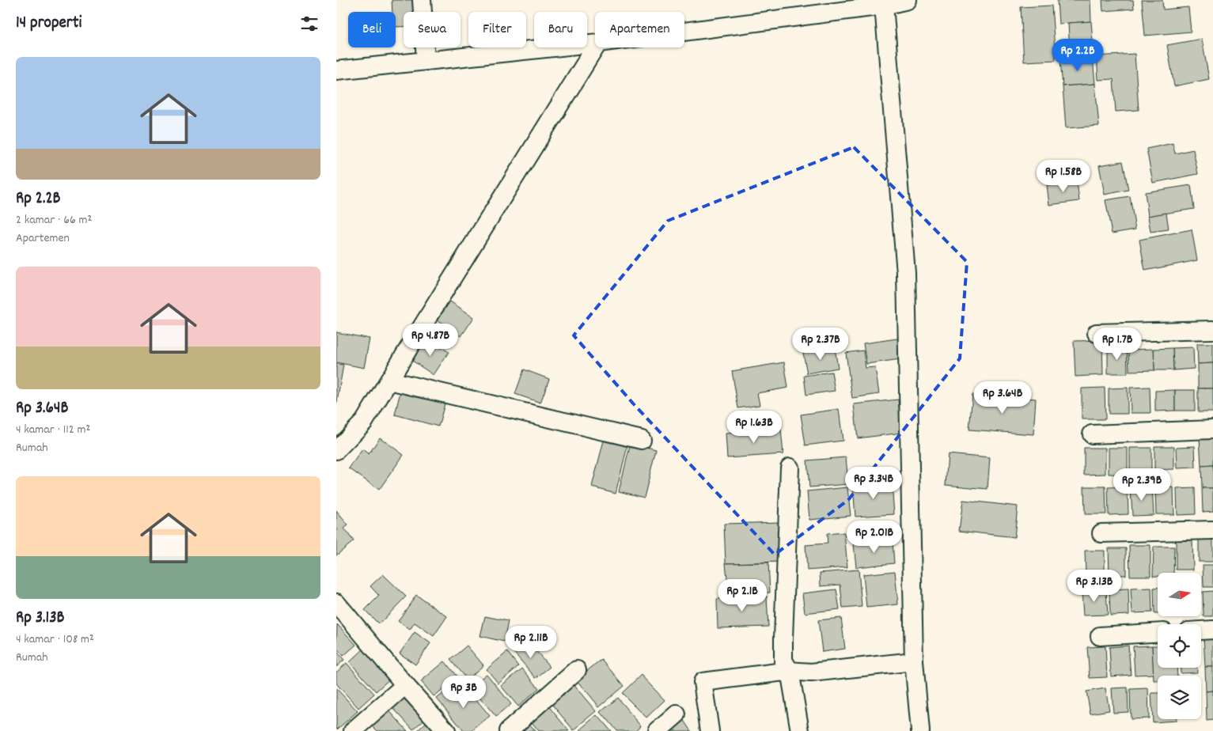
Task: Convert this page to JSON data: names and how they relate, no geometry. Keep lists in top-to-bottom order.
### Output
{
  "north": "right",
  "page": {
    "heading": "14 properti",
    "chip": [
      "Beli",
      "Sewa",
      "Filter",
      "Baru",
      "Apartemen"
    ],
    "price": [
      "Rp 2.2B",
      "Rp 1.58B",
      "Rp 4.87B",
      "Rp 2.37B",
      "Rp 1.7B",
      "Rp 3.64B",
      "Rp 1.63B",
      "Rp 3.34B",
      "Rp 2.39B",
      "Rp 2.01B",
      "Rp 3.13B",
      "Rp 2.1B",
      "Rp 2.11B",
      "Rp 3B"
    ],
    "list": [
      {
        "name": "Rp 2.2B",
        "note": "2 kamar · 66 m² · Apartemen"
      },
      {
        "name": "Rp 3.64B",
        "note": "4 kamar · 112 m² · Rumah"
      },
      {
        "name": "Rp 3.13B",
        "note": "4 kamar · 108 m² · Rumah"
      }
    ]
  }
}
